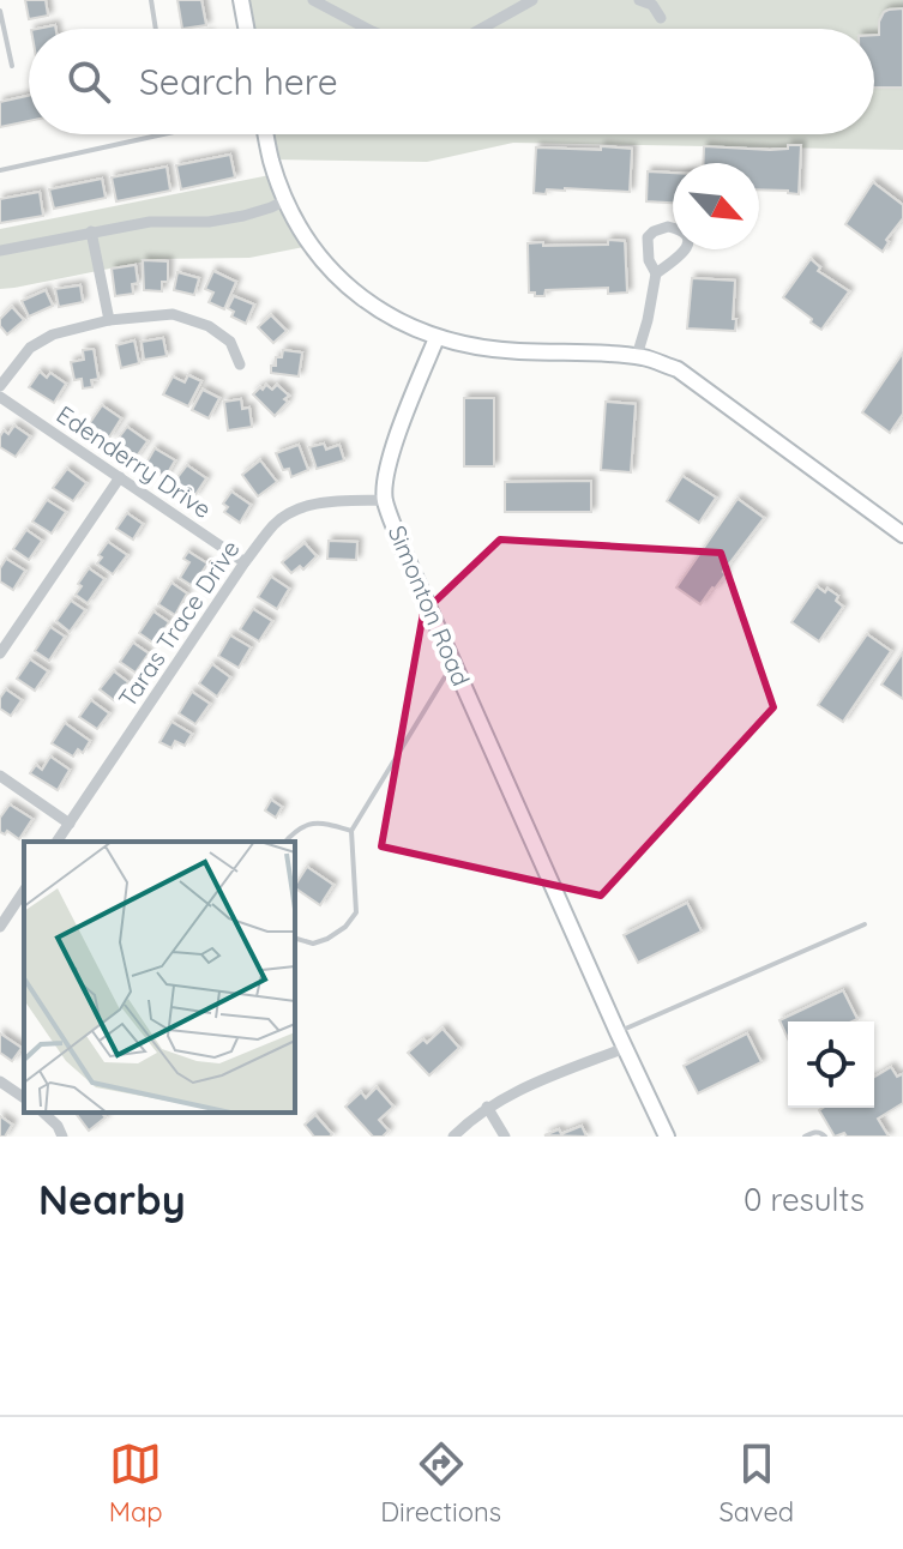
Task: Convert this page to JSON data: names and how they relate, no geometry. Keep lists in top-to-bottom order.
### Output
{
  "streets": {
    "street": ["Edenderry Drive", "Simonton Road", "Taras Trace Drive"]
  },
  "crossings": [
    ["Edenderry Drive", "Taras Trace Drive"],
    ["Simonton Road", "Taras Trace Drive"]
  ],
  "north": "bottom right",
  "page": {
    "search": "Search here",
    "heading": ["Nearby", "0 results"],
    "nav": ["Map", "Directions", "Saved"]
  }
}
